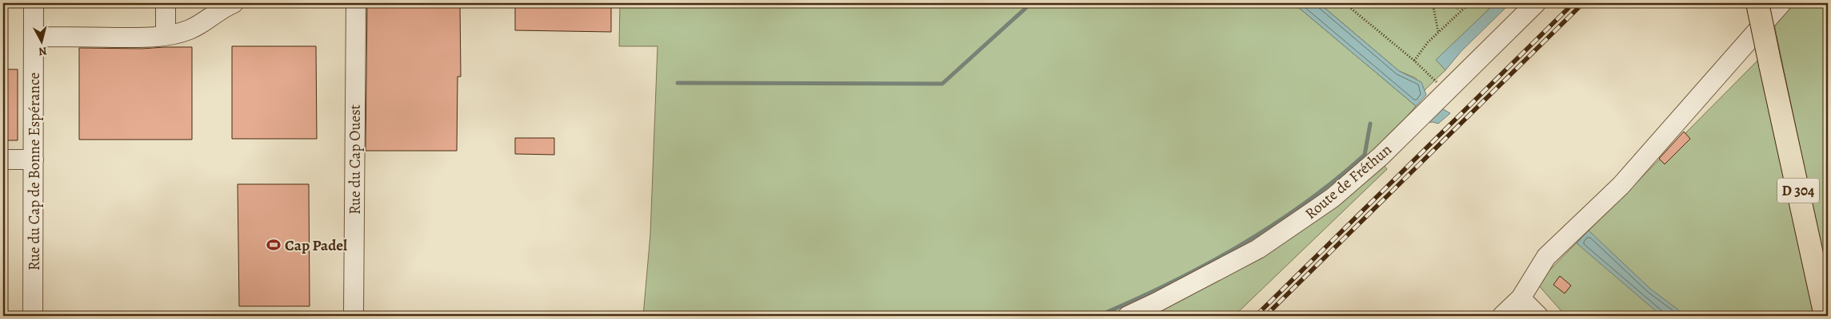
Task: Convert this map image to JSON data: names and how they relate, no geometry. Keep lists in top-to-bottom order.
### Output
{
  "streets": {
    "main road": ["D 304"],
    "street": ["Rue du Cap Ouest", "Rue du Cap de Bonne Espérance", "Route de Fréthun"]
  },
  "places": {
    "sports": ["Cap Padel"]
  },
  "north": "bottom"
}
